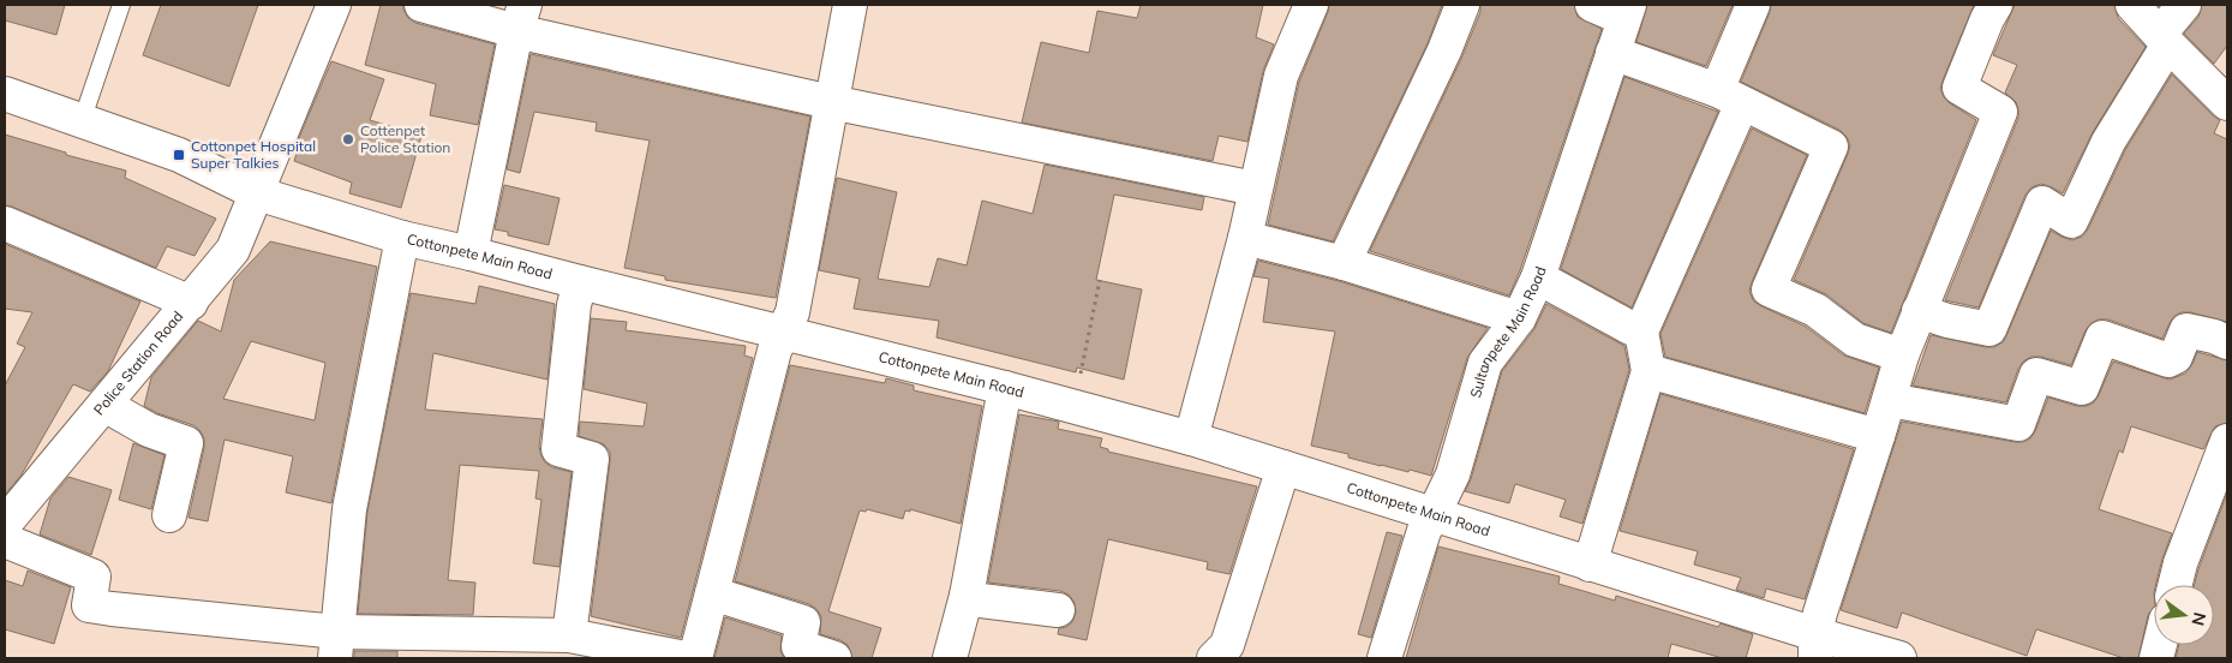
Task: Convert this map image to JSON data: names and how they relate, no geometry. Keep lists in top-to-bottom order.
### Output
{
  "streets": {
    "street": ["Cottonpete Main Road", "Sultanpete Main Road", "Police Station Road"]
  },
  "crossings": [
    ["Cottonpete Main Road", "Sultanpete Main Road"],
    ["Cottonpete Main Road", "Police Station Road"]
  ],
  "places": {
    "other": ["Cottenpet Police Station"],
    "transit": ["Cottonpet Hospital Super Talkies"]
  },
  "north": "right"
}
